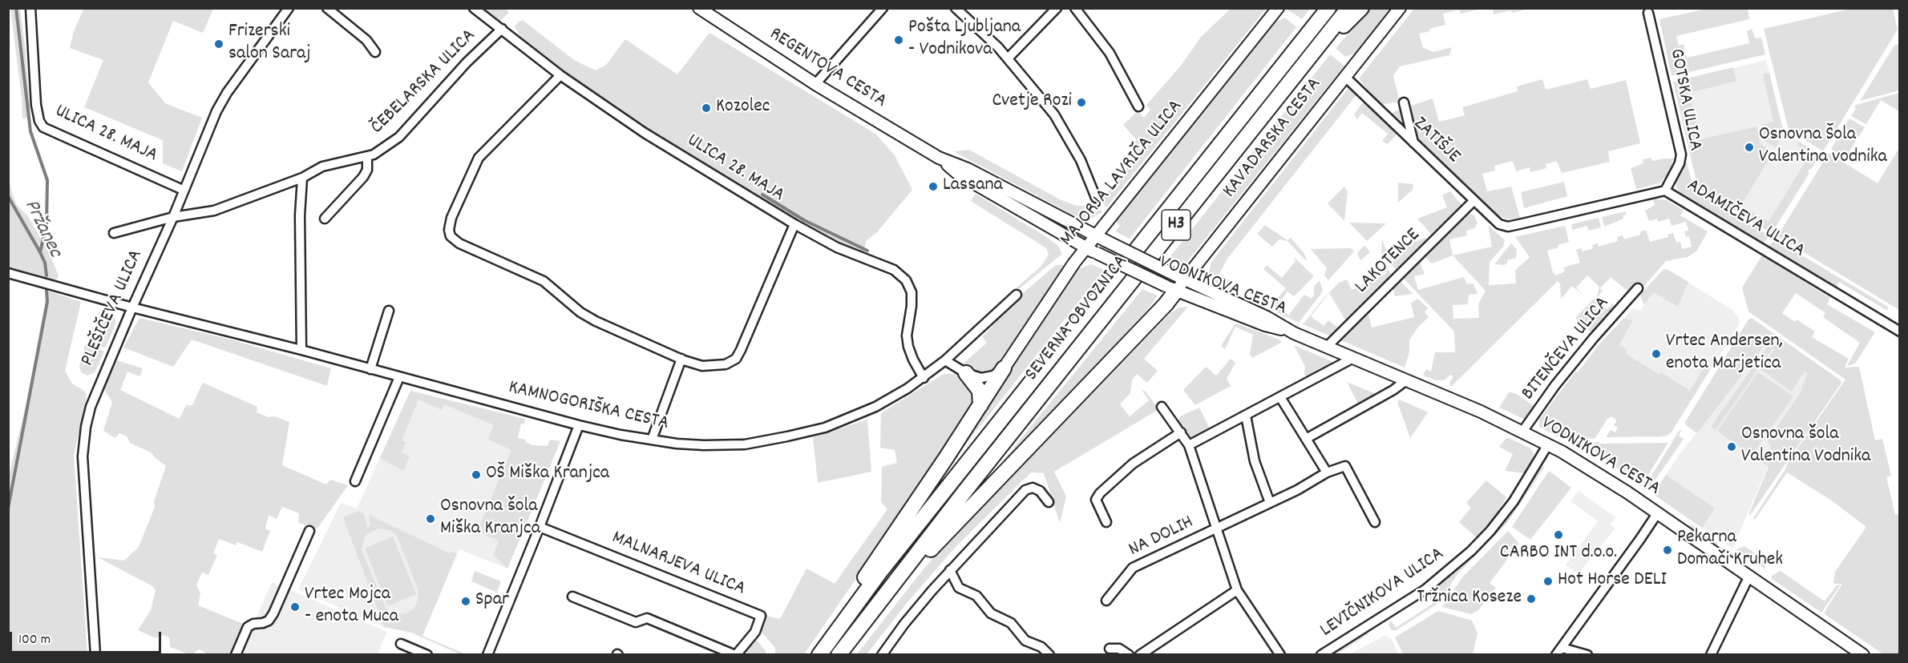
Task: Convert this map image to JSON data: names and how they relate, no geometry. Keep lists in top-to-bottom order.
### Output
{
  "streets": {
    "highway": ["H3", "SEVERNA OBVOZNICA"],
    "street": [
      "REGENTOVA CESTA",
      "ČEBELARSKA ULICA",
      "GOTSKA ULICA",
      "ULICA 28. MAJA",
      "KAVADARSKA CESTA",
      "ZATIŠJE",
      "MAJORJA LAVRIČA ULICA",
      "ADAMIČEVA ULICA",
      "LAKOTENCE",
      "VODNIKOVA CESTA",
      "PLEŠIČEVA ULICA",
      "BITENČEVA ULICA",
      "KAMNOGORIŠKA CESTA",
      "NA DOLIH",
      "MALNARJEVA ULICA",
      "LEVIČNIKOVA ULICA"
    ]
  },
  "crossings": [
    ["REGENTOVA CESTA", "MAJORJA LAVRIČA ULICA"],
    ["REGENTOVA CESTA", "VODNIKOVA CESTA"],
    ["ČEBELARSKA ULICA", "ULICA 28. MAJA"],
    ["ČEBELARSKA ULICA", "PLEŠIČEVA ULICA"],
    ["GOTSKA ULICA", "ADAMIČEVA ULICA"],
    ["ULICA 28. MAJA", "PLEŠIČEVA ULICA"],
    ["ULICA 28. MAJA", "KAMNOGORIŠKA CESTA"],
    ["KAVADARSKA CESTA", "ZATIŠJE"],
    ["KAVADARSKA CESTA", "VODNIKOVA CESTA"],
    ["ZATIŠJE", "ADAMIČEVA ULICA"],
    ["ZATIŠJE", "LAKOTENCE"],
    ["MAJORJA LAVRIČA ULICA", "VODNIKOVA CESTA"],
    ["LAKOTENCE", "VODNIKOVA CESTA"],
    ["VODNIKOVA CESTA", "BITENČEVA ULICA"],
    ["VODNIKOVA CESTA", "LEVIČNIKOVA ULICA"],
    ["PLEŠIČEVA ULICA", "KAMNOGORIŠKA CESTA"]
  ],
  "water": ["Pržanec"],
  "places": [
    "Pošta Ljubljana - Vodnikova",
    "Frizerski salon Saraj",
    "Cvetje Rozi",
    "Kozolec",
    "Osnovna Šola Valentina vodnika",
    "Lassana",
    "Vrtec Andersen, enota Marjetica",
    "Osnovna šola Valentina Vodnika",
    "OŠ Miška Kranjca",
    "Osnovna šola Miška Kranjca",
    "CARBO INT d.o.o.",
    "Pekarna Domači Kruhek",
    "Hot Horse DELI",
    "Tržnica Koseze",
    "Spar",
    "Vrtec Mojca - enota Muca"
  ],
  "scale_bar": "100 m"
}
